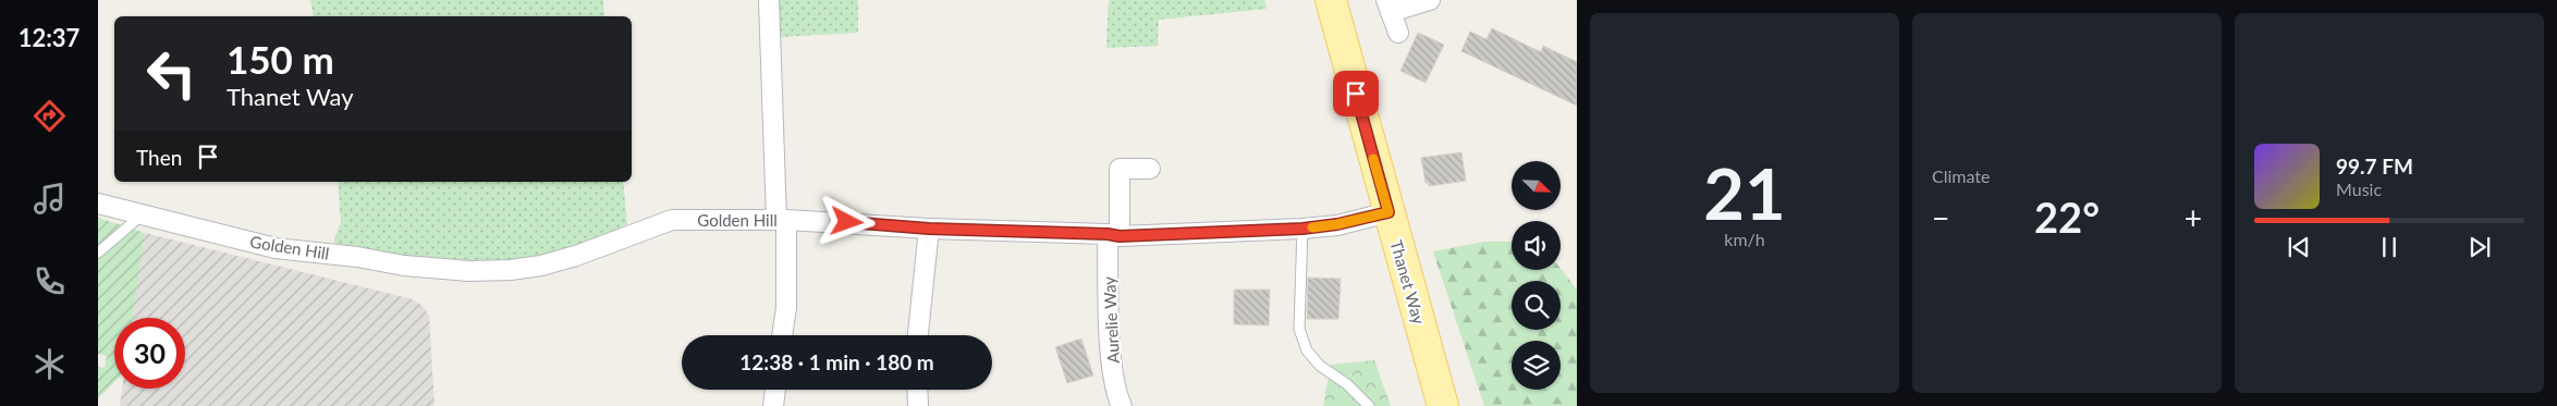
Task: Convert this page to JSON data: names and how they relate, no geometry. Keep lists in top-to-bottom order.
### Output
{
  "streets": {
    "main road": ["Thanet Way"],
    "street": ["Golden Hill", "Aurelie Way"]
  },
  "crossings": [
    ["Golden Hill", "Thanet Way"],
    ["Golden Hill", "Aurelie Way"]
  ],
  "north": "bottom right",
  "page": {
    "tabs": "12:37",
    "tile": [
      ["21", "km/h"],
      "Climate"
    ],
    "turn": ["150 m", "Thanet Way"],
    "then": "Then",
    "song": ["99.7 FM", "Music"],
    "heat": ["−", "22°", "+"],
    "limit": "30",
    "trip": "12:38 · 1 min · 180 m"
  }
}
